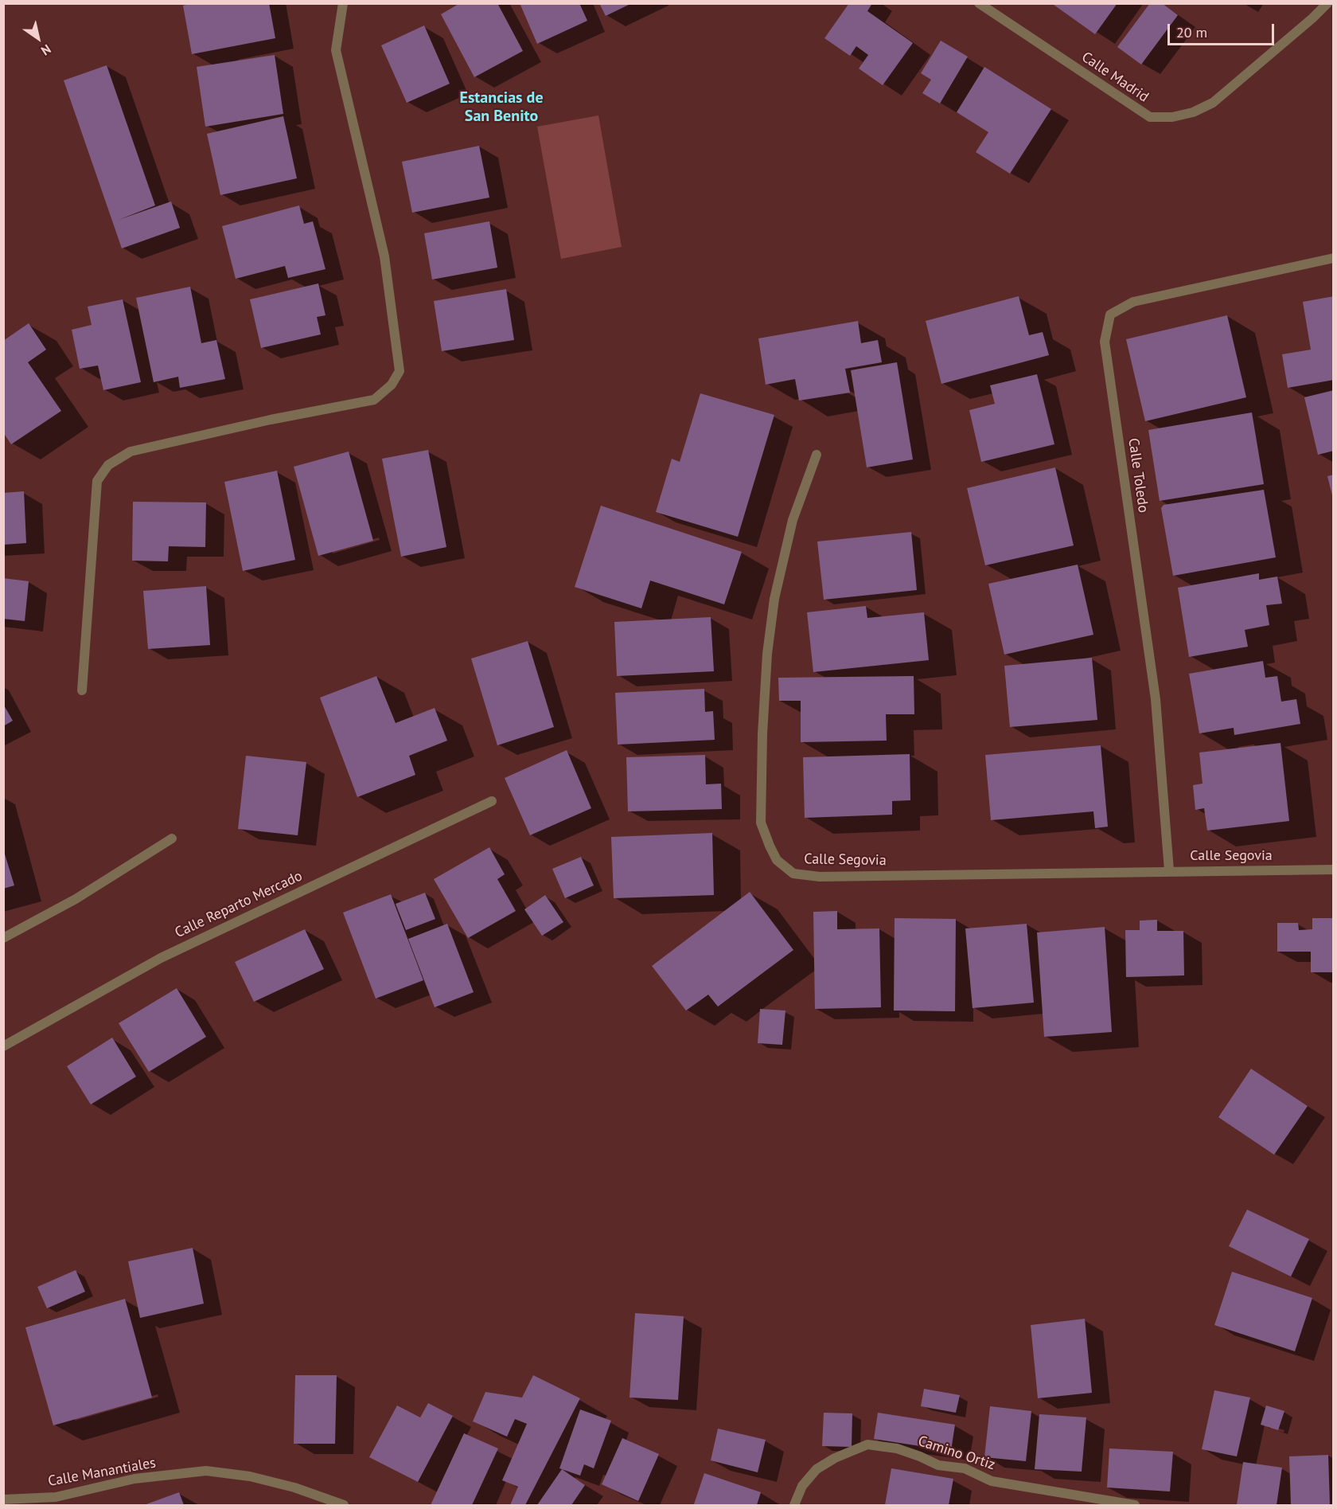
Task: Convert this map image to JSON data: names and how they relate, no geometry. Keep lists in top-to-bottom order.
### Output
{
  "streets": {
    "street": [
      "Calle Madrid",
      "Calle Toledo",
      "Calle Segovia",
      "Calle Reparto Mercado",
      "Camino Ortiz",
      "Calle Manantiales"
    ]
  },
  "crossings": [
    ["Calle Toledo", "Calle Segovia"]
  ],
  "districts": ["Estancias de San Benito"],
  "scale_bar": "20 m",
  "north": "bottom right"
}
